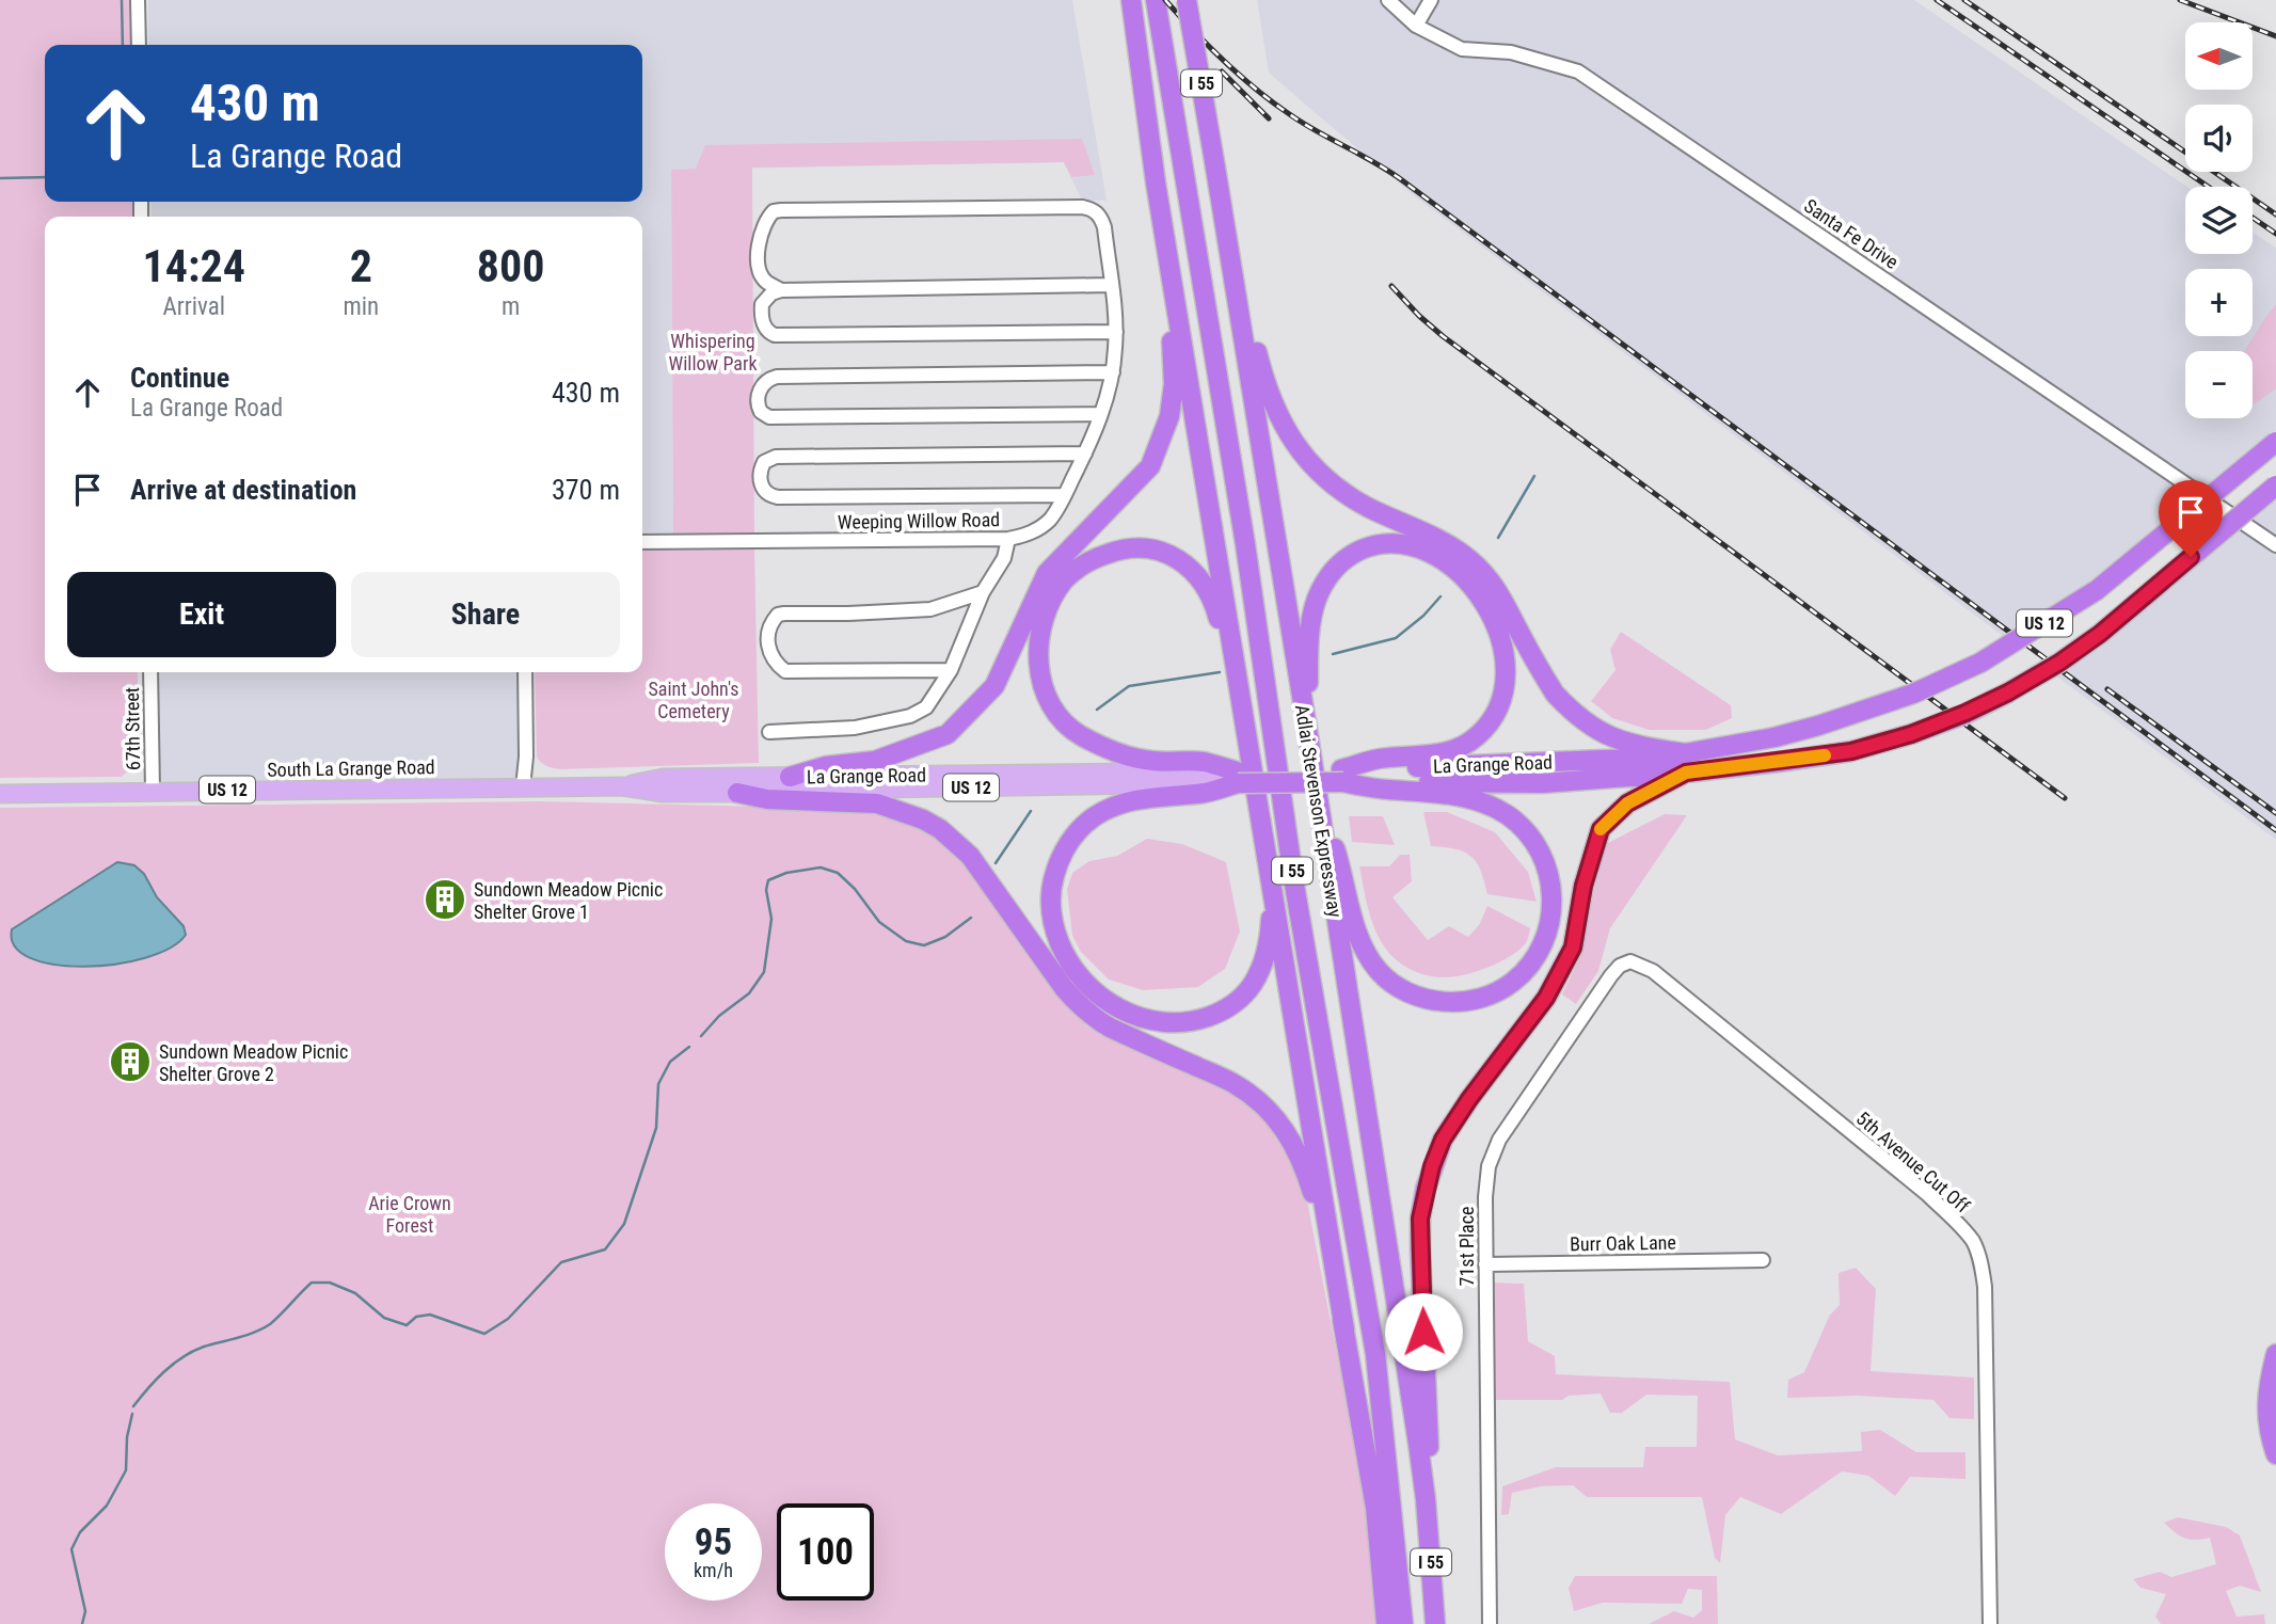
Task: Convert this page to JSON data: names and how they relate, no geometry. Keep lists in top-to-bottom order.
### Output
{
  "streets": {
    "highway": [
      "I 55",
      "US 12",
      "La Grange Road",
      "Adlai Stevenson Expressway"
    ],
    "main road": ["South La Grange Road"],
    "street": [
      "Santa Fe Drive",
      "Weeping Willow Road",
      "67th Street",
      "5th Avenue Cut Off",
      "Burr Oak Lane",
      "71st Place"
    ]
  },
  "crossings": [
    ["67th Street", "South La Grange Road"],
    ["La Grange Road", "South La Grange Road"],
    ["5th Avenue Cut Off", "71st Place"],
    ["Burr Oak Lane", "71st Place"]
  ],
  "parks": ["Whispering Willow Park", "Saint John's Cemetery", "Arie Crown Forest"],
  "places": {
    "building": ["Sundown Meadow Picnic Shelter Grove 1", "Sundown Meadow Picnic Shelter Grove 2"]
  },
  "north": "left",
  "page": {
    "map_buttons": ["+", "−"],
    "turn": ["430 m", "La Grange Road"],
    "eta": [
      "14:24",
      "Arrival",
      "2",
      "min",
      "800",
      "m"
    ],
    "list": [
      {
        "name": "Continue",
        "note": "La Grange Road",
        "value": "430 m"
      },
      {
        "name": "Arrive at destination",
        "value": "370 m"
      }
    ],
    "buttons": ["Exit", "Share"],
    "speed": "95 km/h",
    "limit": "100"
  }
}
